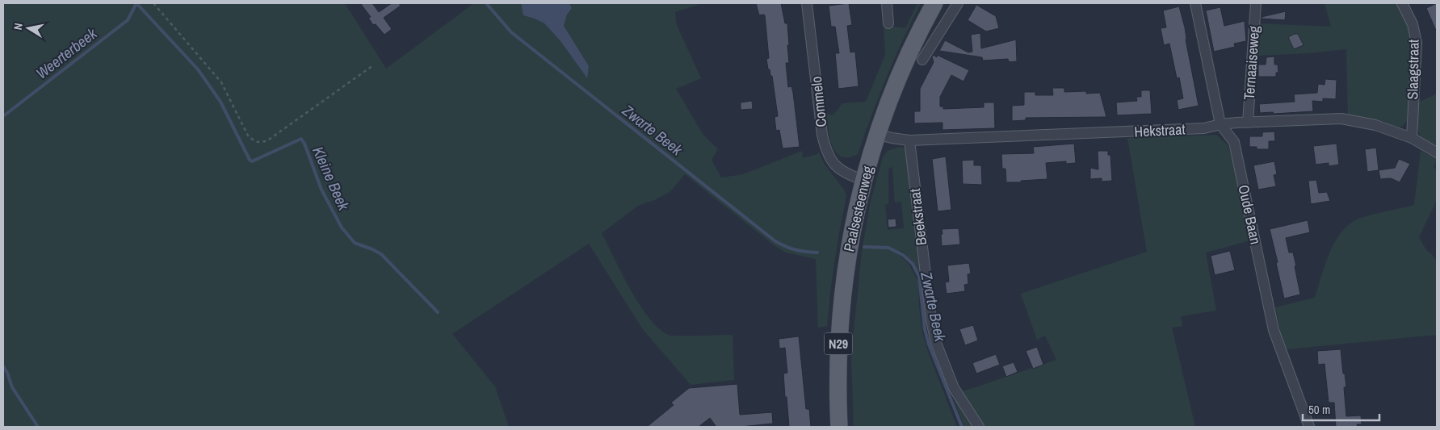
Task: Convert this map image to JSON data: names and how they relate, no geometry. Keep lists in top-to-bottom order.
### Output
{
  "streets": {
    "main road": ["Paalsesteenweg", "N29"],
    "street": [
      "Ternaaiseweg",
      "Slaagstraat",
      "Commelo",
      "Hekstraat",
      "Oude Baan",
      "Beekstraat"
    ]
  },
  "crossings": [
    ["Ternaaiseweg", "Hekstraat"],
    ["Slaagstraat", "Hekstraat"],
    ["Commelo", "Paalsesteenweg"],
    ["Hekstraat", "Paalsesteenweg"],
    ["Hekstraat", "Oude Baan"],
    ["Hekstraat", "Beekstraat"]
  ],
  "water": ["Weerterbeek", "Zwarte Beek", "Kleine Beek"],
  "scale_bar": "50 m",
  "north": "left"
}
